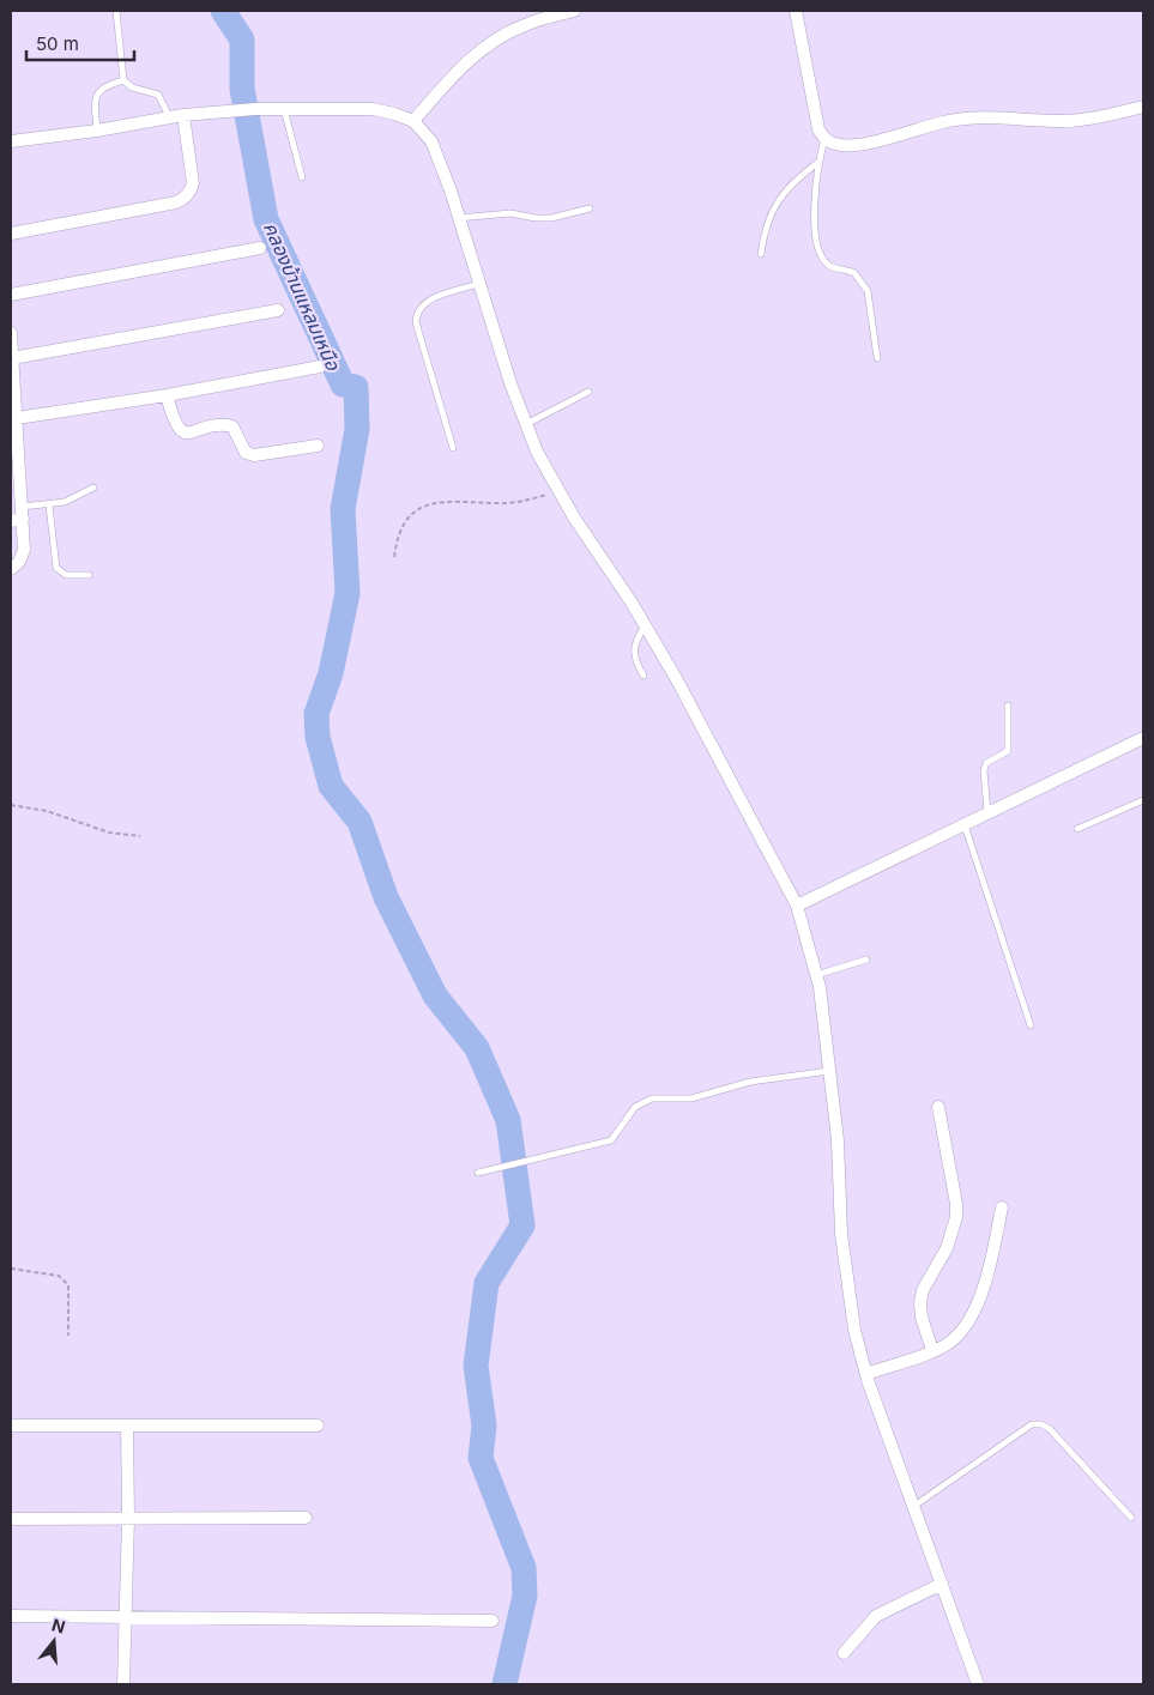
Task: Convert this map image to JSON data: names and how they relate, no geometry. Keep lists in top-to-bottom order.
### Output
{
  "water": ["คลองบ้านแหลมเหนือ"],
  "scale_bar": "50 m",
  "north": "top"
}
